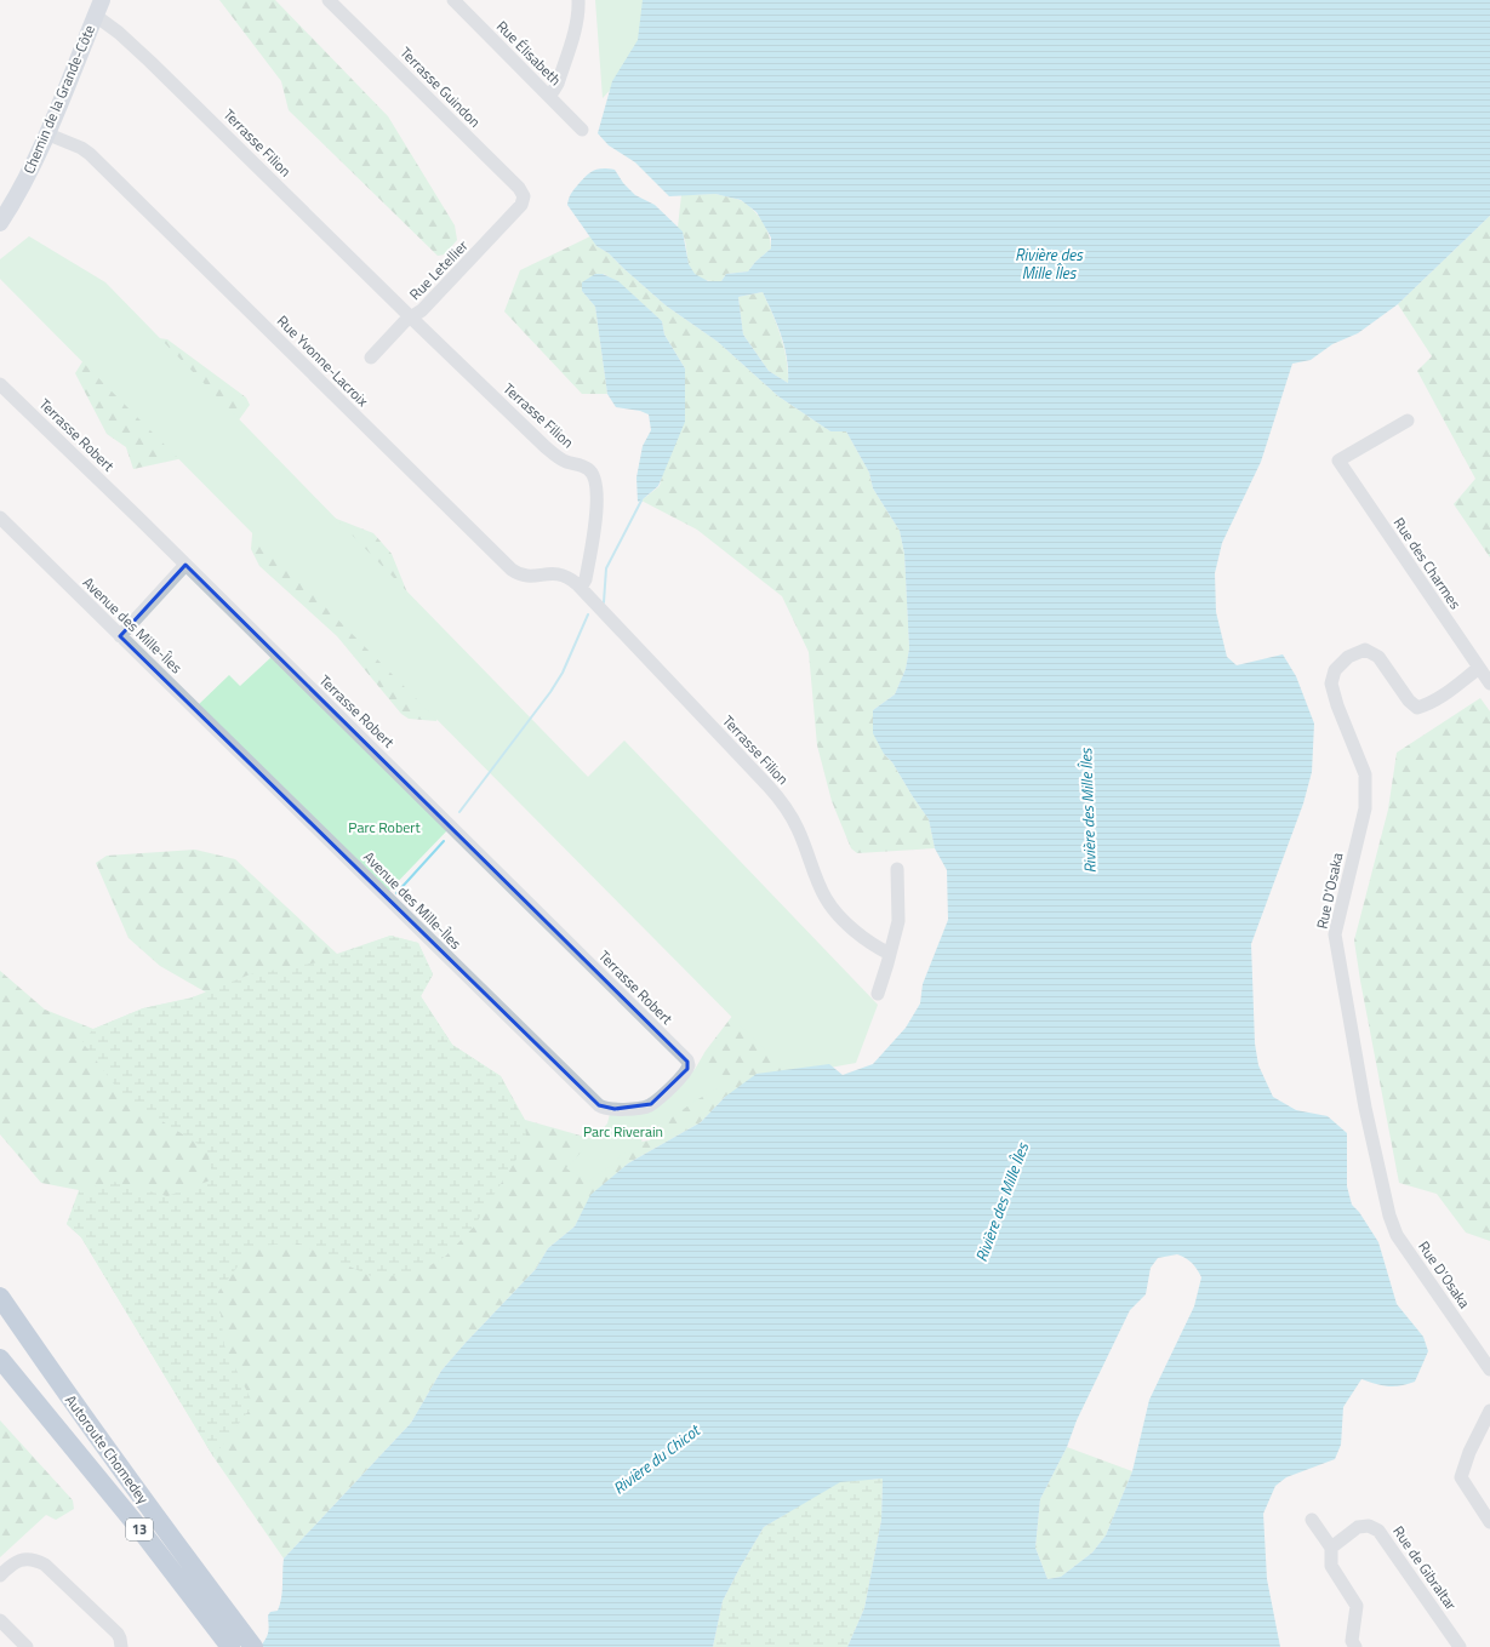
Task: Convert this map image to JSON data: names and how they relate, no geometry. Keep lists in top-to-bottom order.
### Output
{
  "streets": {
    "highway": ["Autoroute Chomedey", "13"],
    "main road": ["Chemin de la Grande-Côte"],
    "street": [
      "Rue Élisabeth",
      "Terrasse Guindon",
      "Terrasse Filion",
      "Rue Letellier",
      "Rue Yvonne-Lacroix",
      "Terrasse Robert",
      "Rue des Charmes",
      "Avenue des Mille-Îles",
      "Rue D'Osaka",
      "Rue de Gibraltar"
    ]
  },
  "crossings": [
    ["Terrasse Guindon", "Rue Letellier"],
    ["Chemin de la Grande-Côte", "Terrasse Filion"],
    ["Chemin de la Grande-Côte", "Rue Yvonne-Lacroix"],
    ["Terrasse Filion", "Rue Letellier"],
    ["Terrasse Filion", "Rue Yvonne-Lacroix"],
    ["Terrasse Robert", "Avenue des Mille-Îles"],
    ["Rue des Charmes", "Rue D'Osaka"]
  ],
  "water": ["Rivière des Mille Îles", "Rivière du Chicot"],
  "parks": ["Parc Robert", "Parc Riverain"]
}
